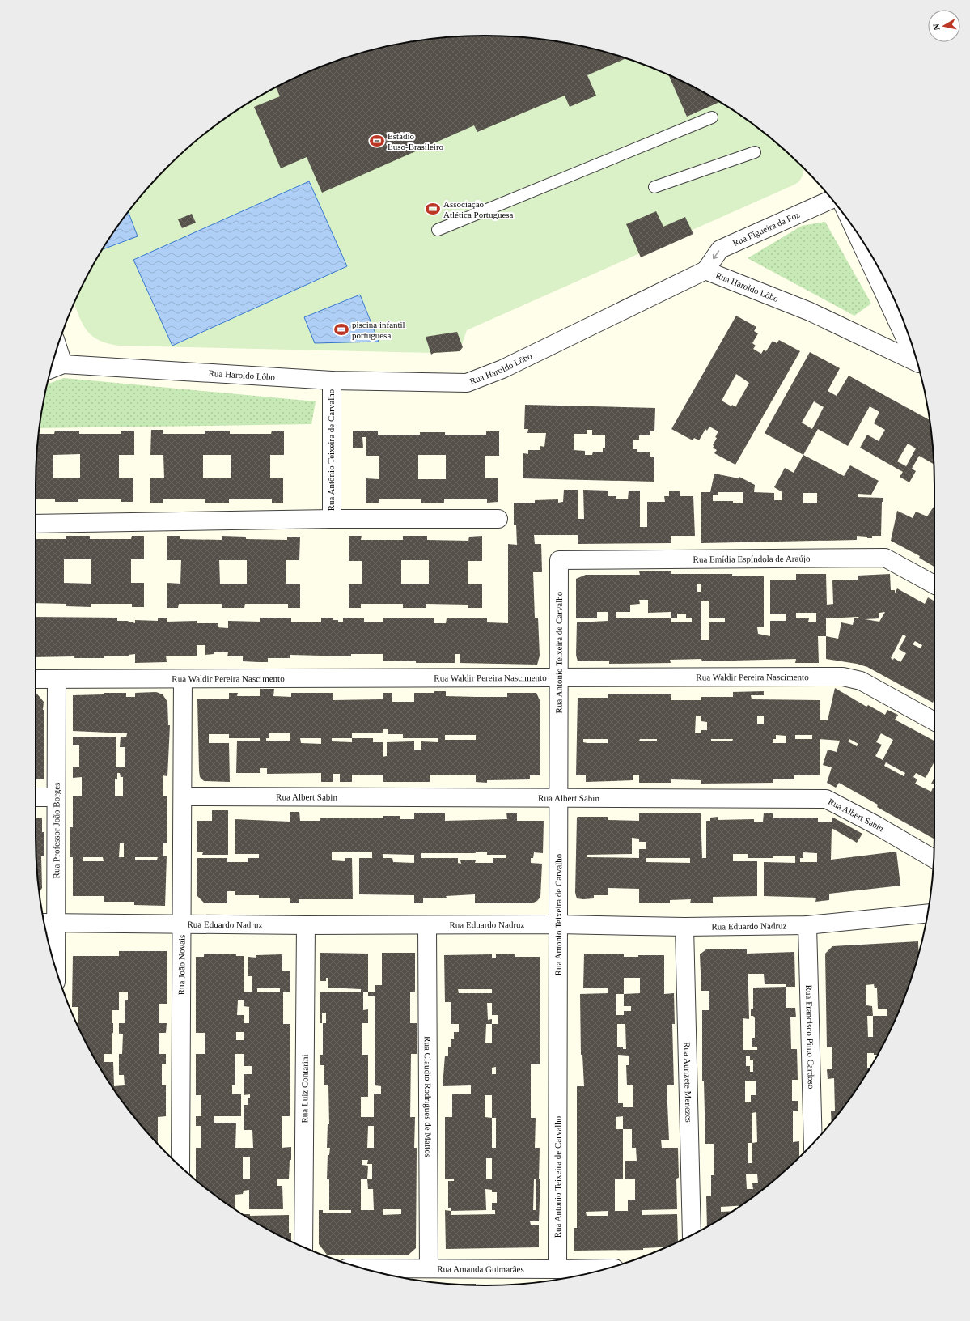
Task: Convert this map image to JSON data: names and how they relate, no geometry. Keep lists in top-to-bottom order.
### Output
{
  "streets": {
    "street": [
      "Rua Figueira da Foz",
      "Rua Haroldo Lôbo",
      "Rua Antônio Teixeira de Carvalho",
      "Rua Emídia Espíndola de Araújo",
      "Rua Antonio Teixeira de Carvalho",
      "Rua Waldir Pereira Nascimento",
      "Rua Albert Sabin",
      "Rua Professor João Borges",
      "Rua Eduardo Nadruz",
      "Rua João Novais",
      "Rua Francisco Pinto Cardoso",
      "Rua Aurizete Menezes",
      "Rua Luiz Contarini",
      "Rua Claudio Rodrigues de Mattos",
      "Rua Amanda Guimarães"
    ]
  },
  "crossings": [
    ["Rua Figueira da Foz", "Rua Haroldo Lôbo"],
    ["Rua Haroldo Lôbo", "Rua Antônio Teixeira de Carvalho"],
    ["Rua Emídia Espíndola de Araújo", "Rua Antonio Teixeira de Carvalho"],
    ["Rua Antonio Teixeira de Carvalho", "Rua Waldir Pereira Nascimento"],
    ["Rua Antonio Teixeira de Carvalho", "Rua Albert Sabin"],
    ["Rua Antonio Teixeira de Carvalho", "Rua Eduardo Nadruz"],
    ["Rua Antonio Teixeira de Carvalho", "Rua Amanda Guimarães"],
    ["Rua Waldir Pereira Nascimento", "Rua Professor João Borges"],
    ["Rua Waldir Pereira Nascimento", "Rua João Novais"],
    ["Rua Albert Sabin", "Rua João Novais"],
    ["Rua Professor João Borges", "Rua Eduardo Nadruz"],
    ["Rua Eduardo Nadruz", "Rua João Novais"],
    ["Rua Eduardo Nadruz", "Rua Francisco Pinto Cardoso"],
    ["Rua Eduardo Nadruz", "Rua Aurizete Menezes"],
    ["Rua Eduardo Nadruz", "Rua Luiz Contarini"],
    ["Rua Eduardo Nadruz", "Rua Claudio Rodrigues de Mattos"],
    ["Rua Claudio Rodrigues de Mattos", "Rua Amanda Guimarães"]
  ],
  "one_way": ["Rua Figueira da Foz"],
  "places": {
    "sports": ["Estádio Luso-Brasileiro", "Associação Atlética Portuguesa", "piscina infantil portuguesa"]
  },
  "north": "left"
}
